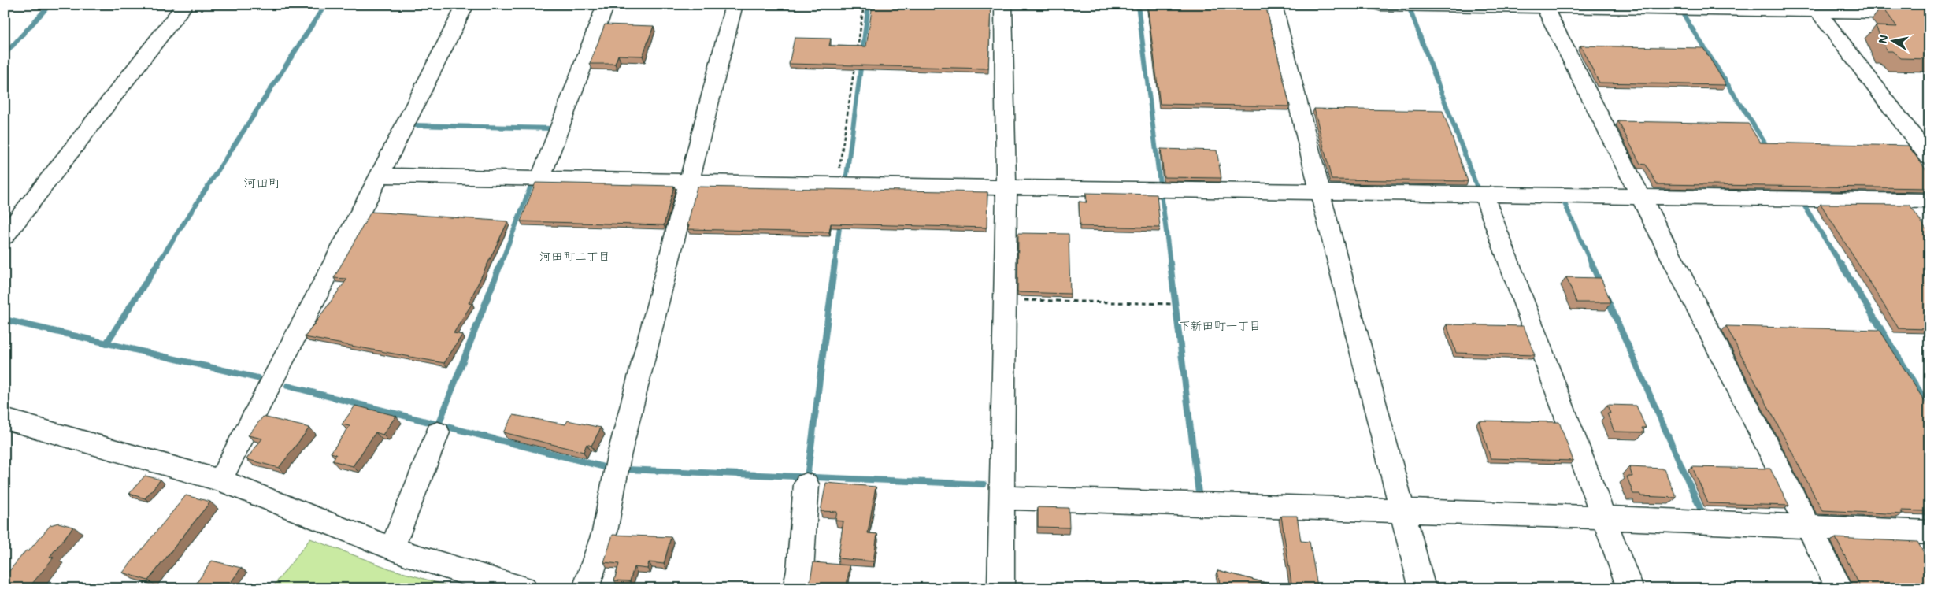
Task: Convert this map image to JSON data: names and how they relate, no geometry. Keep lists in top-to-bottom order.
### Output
{
  "districts": ["河田町", "河田町二丁目", "下新田町一丁目"],
  "north": "left"
}
